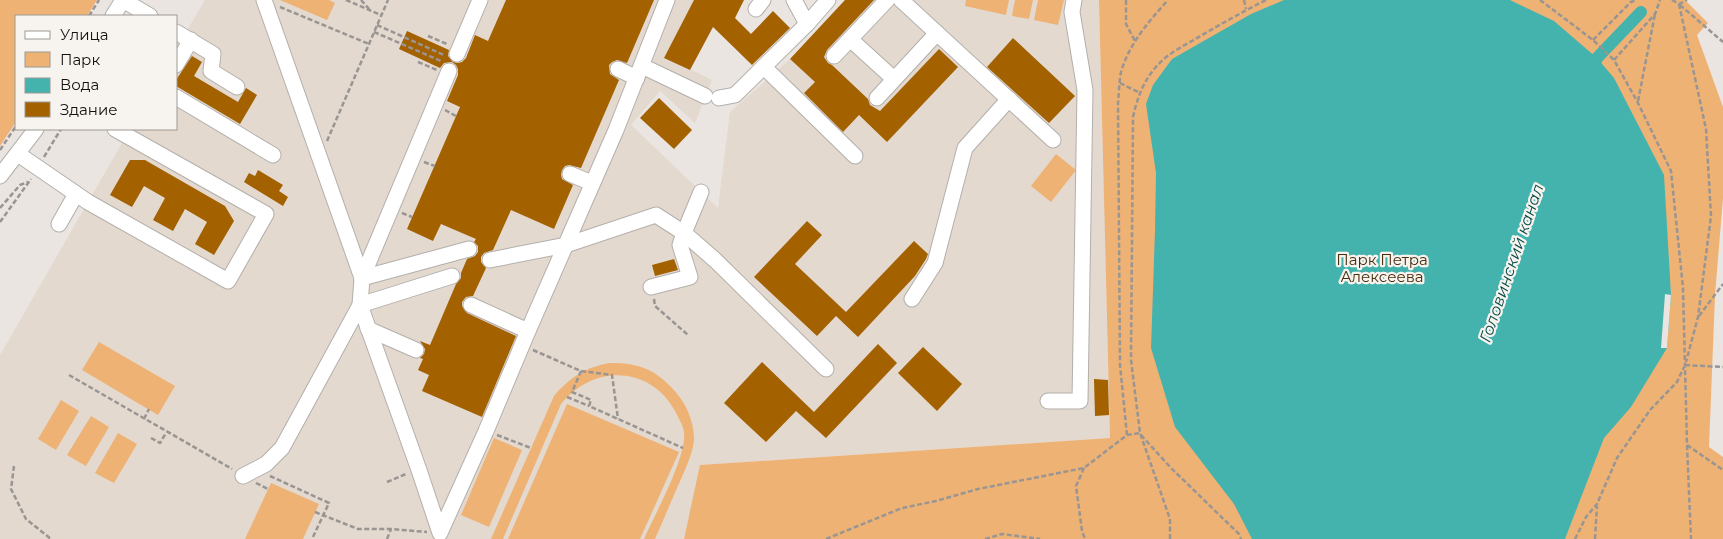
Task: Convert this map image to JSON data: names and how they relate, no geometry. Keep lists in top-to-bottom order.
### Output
{
  "water": ["Головинский канал"],
  "parks": ["Парк Петра Алексеева"],
  "legend": [
    "Улица",
    "Парк",
    "Вода",
    "Здание"
  ]
}
